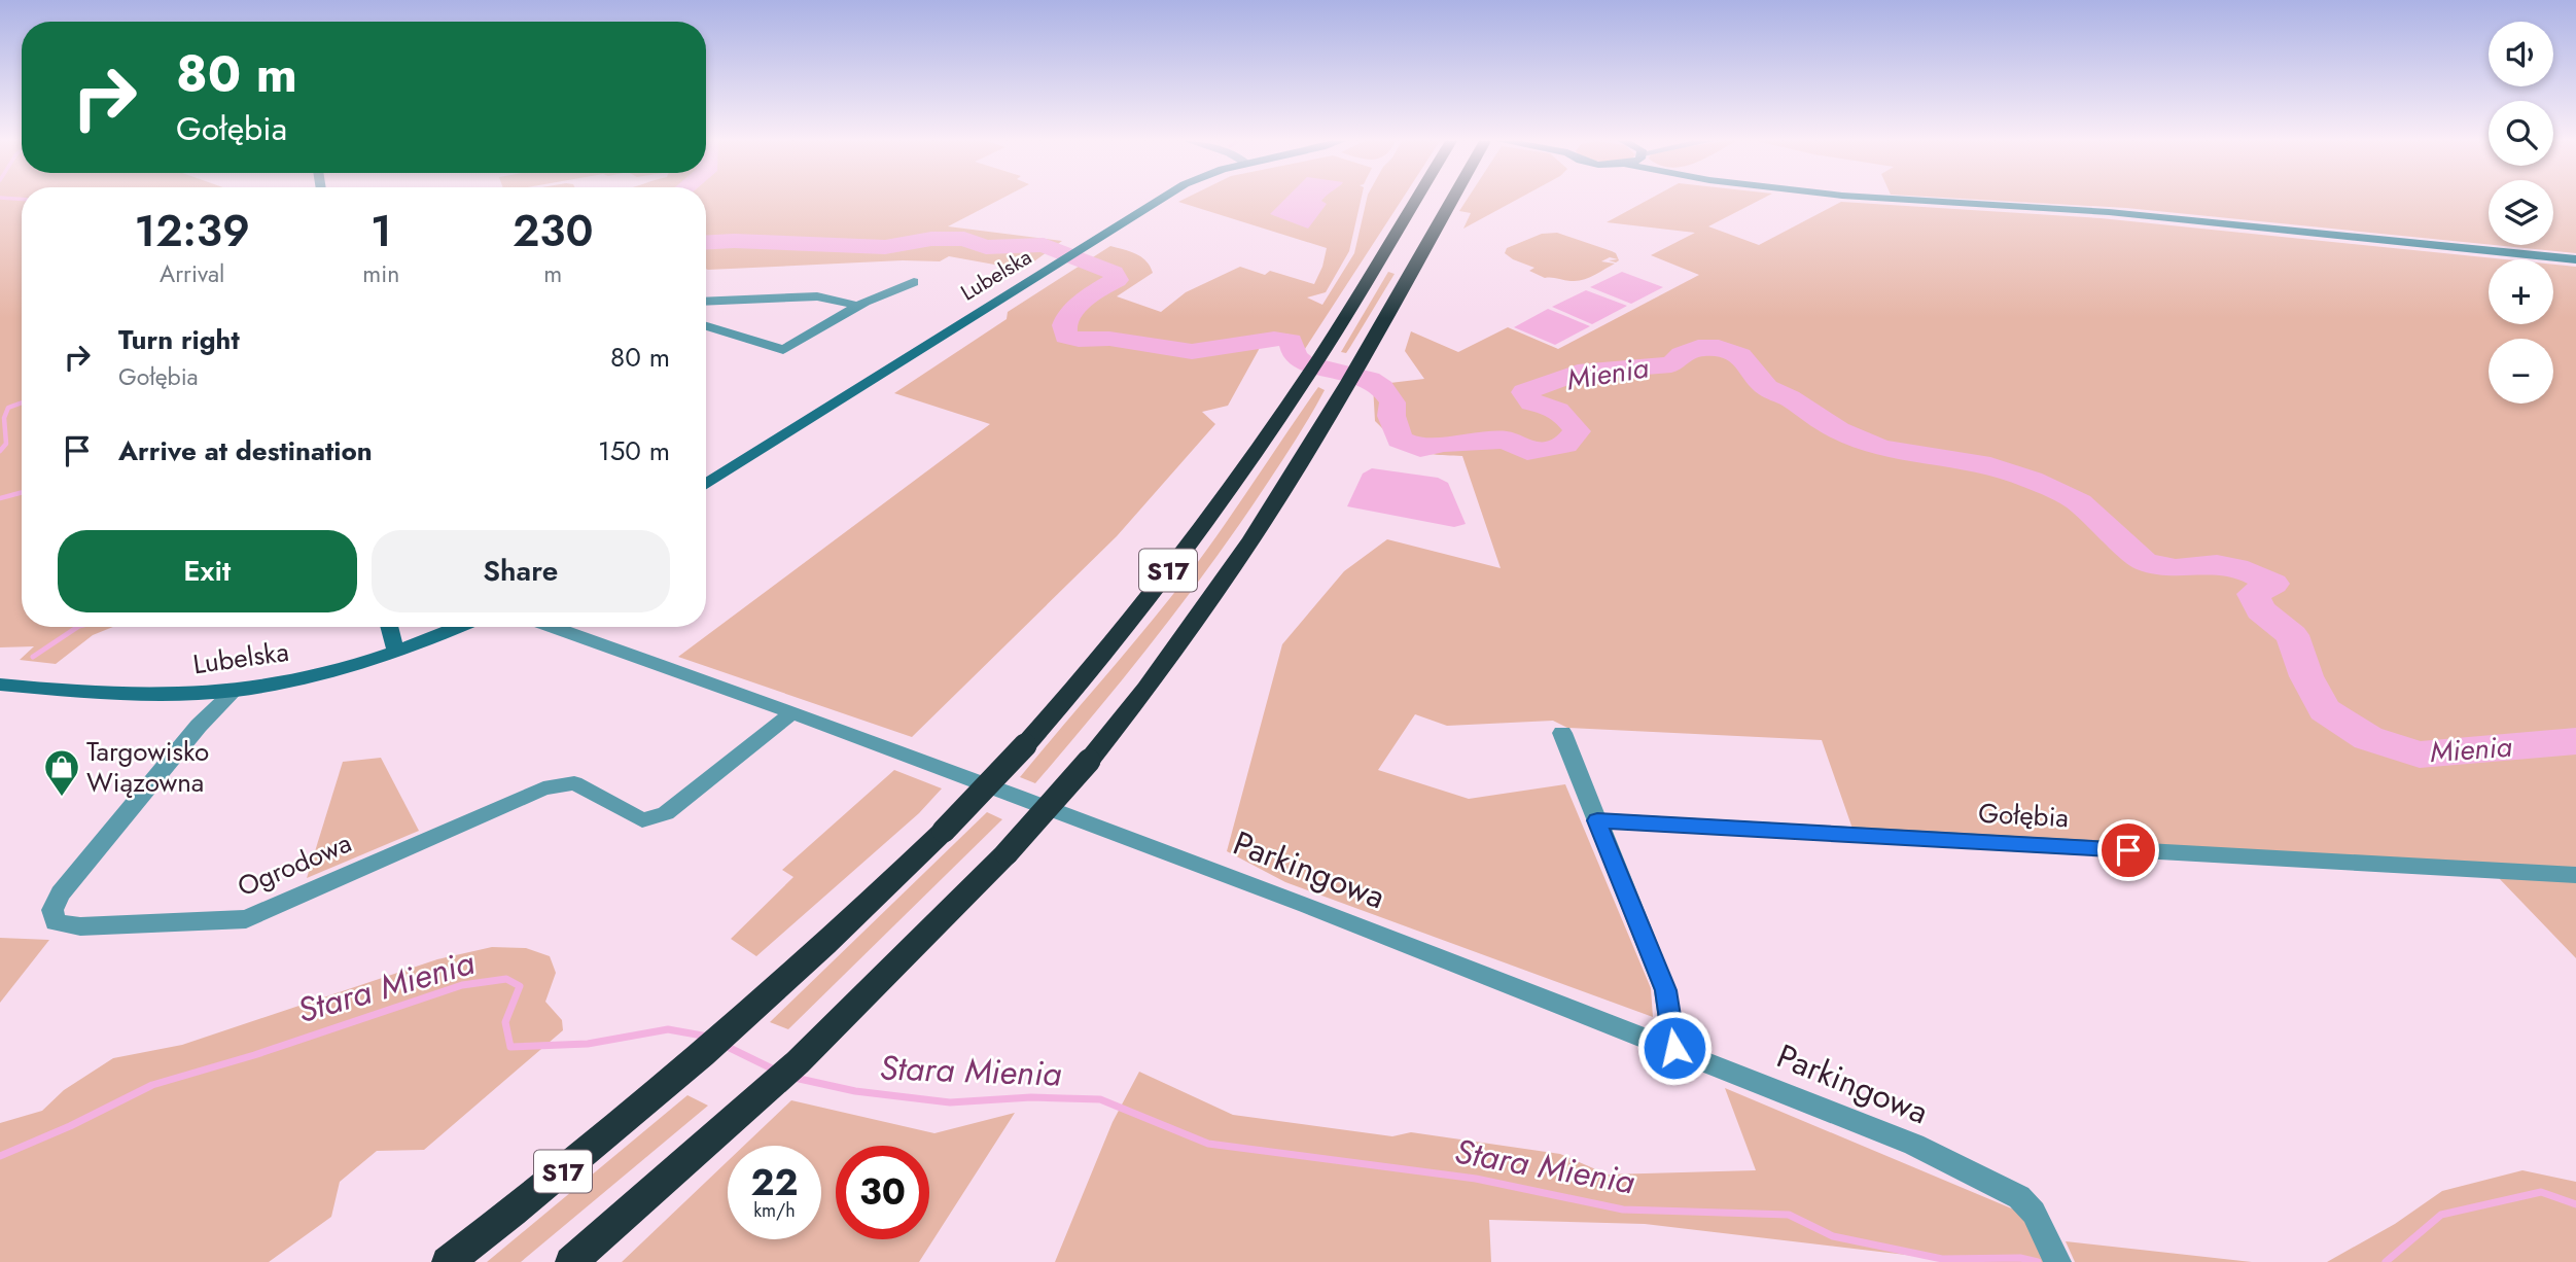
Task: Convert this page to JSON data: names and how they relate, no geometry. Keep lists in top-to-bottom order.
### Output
{
  "streets": {
    "highway": ["S17"],
    "main road": ["Lubelska"],
    "street": ["Gołębia", "Ogrodowa", "Parkingowa"]
  },
  "crossings": [
    ["Lubelska", "Ogrodowa"],
    ["Ogrodowa", "Parkingowa"]
  ],
  "water": ["Mienia", "Stara Mienia"],
  "places": {
    "shop": ["Targowisko Wiązowna"]
  },
  "page": {
    "map_buttons": ["+", "−"],
    "turn": ["80 m", "Gołębia"],
    "eta": [
      "12:39",
      "Arrival",
      "1",
      "min",
      "230",
      "m"
    ],
    "list": [
      {
        "name": "Turn right",
        "note": "Gołębia",
        "value": "80 m"
      },
      {
        "name": "Arrive at destination",
        "value": "150 m"
      }
    ],
    "buttons": ["Exit", "Share"],
    "speed": "22 km/h",
    "limit": "30"
  }
}
